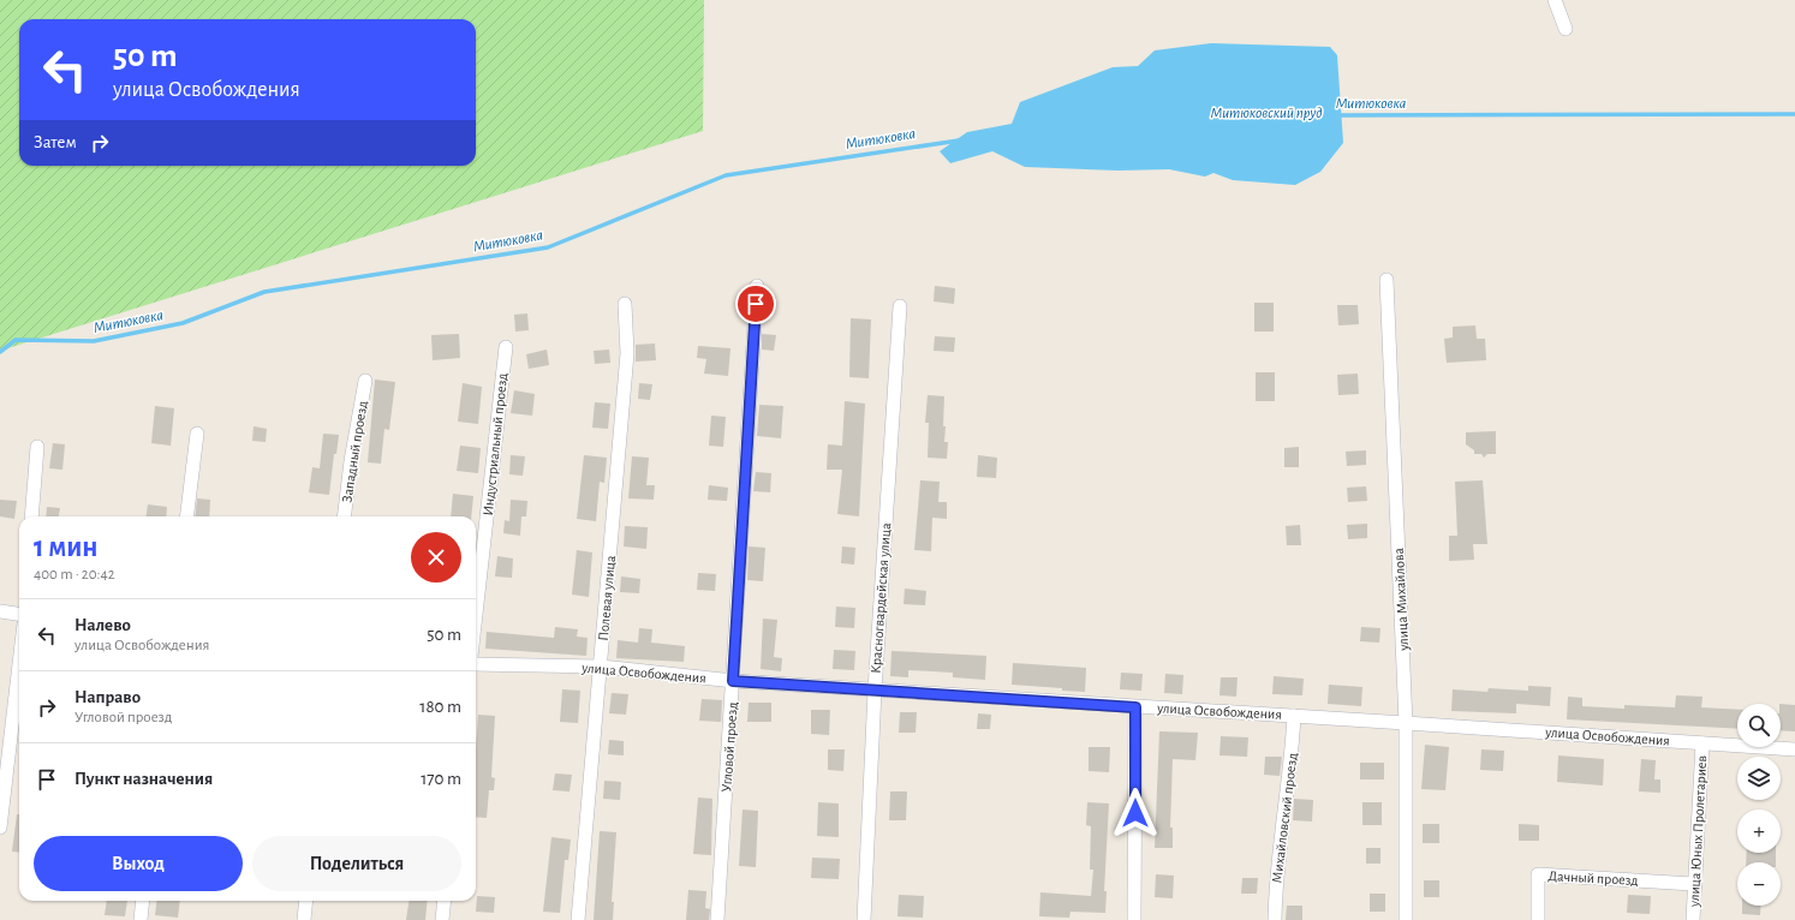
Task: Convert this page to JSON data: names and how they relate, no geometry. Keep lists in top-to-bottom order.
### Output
{
  "streets": {
    "street": [
      "Индустриальный проезд",
      "Западный проезд",
      "Полевая улица",
      "Красногвардейская улица",
      "улица Михайлова",
      "улица Освобождения",
      "Угловой проезд",
      "Михайловский проезд",
      "улица Юных Пролетариев",
      "Дачный проезд"
    ]
  },
  "crossings": [
    ["Полевая улица", "улица Освобождения"],
    ["Красногвардейская улица", "улица Освобождения"],
    ["улица Михайлова", "улица Освобождения"],
    ["улица Освобождения", "Угловой проезд"],
    ["улица Освобождения", "Михайловский проезд"],
    ["улица Освобождения", "улица Юных Пролетариев"],
    ["улица Юных Пролетариев", "Дачный проезд"]
  ],
  "water": ["Митюковка", "Митюковский пруд"],
  "page": {
    "turn": ["50 m", "улица Освобождения"],
    "then": "Затем",
    "heading": ["1 мин", "400 m · 20:42"],
    "list": [
      {
        "name": "Налево",
        "note": "улица Освобождения",
        "value": "50 m"
      },
      {
        "name": "Направо",
        "note": "Угловой проезд",
        "value": "180 m"
      },
      {
        "name": "Пункт назначения",
        "value": "170 m"
      }
    ],
    "map_buttons": ["+", "−"],
    "buttons": ["Выход", "Поделиться"]
  }
}
